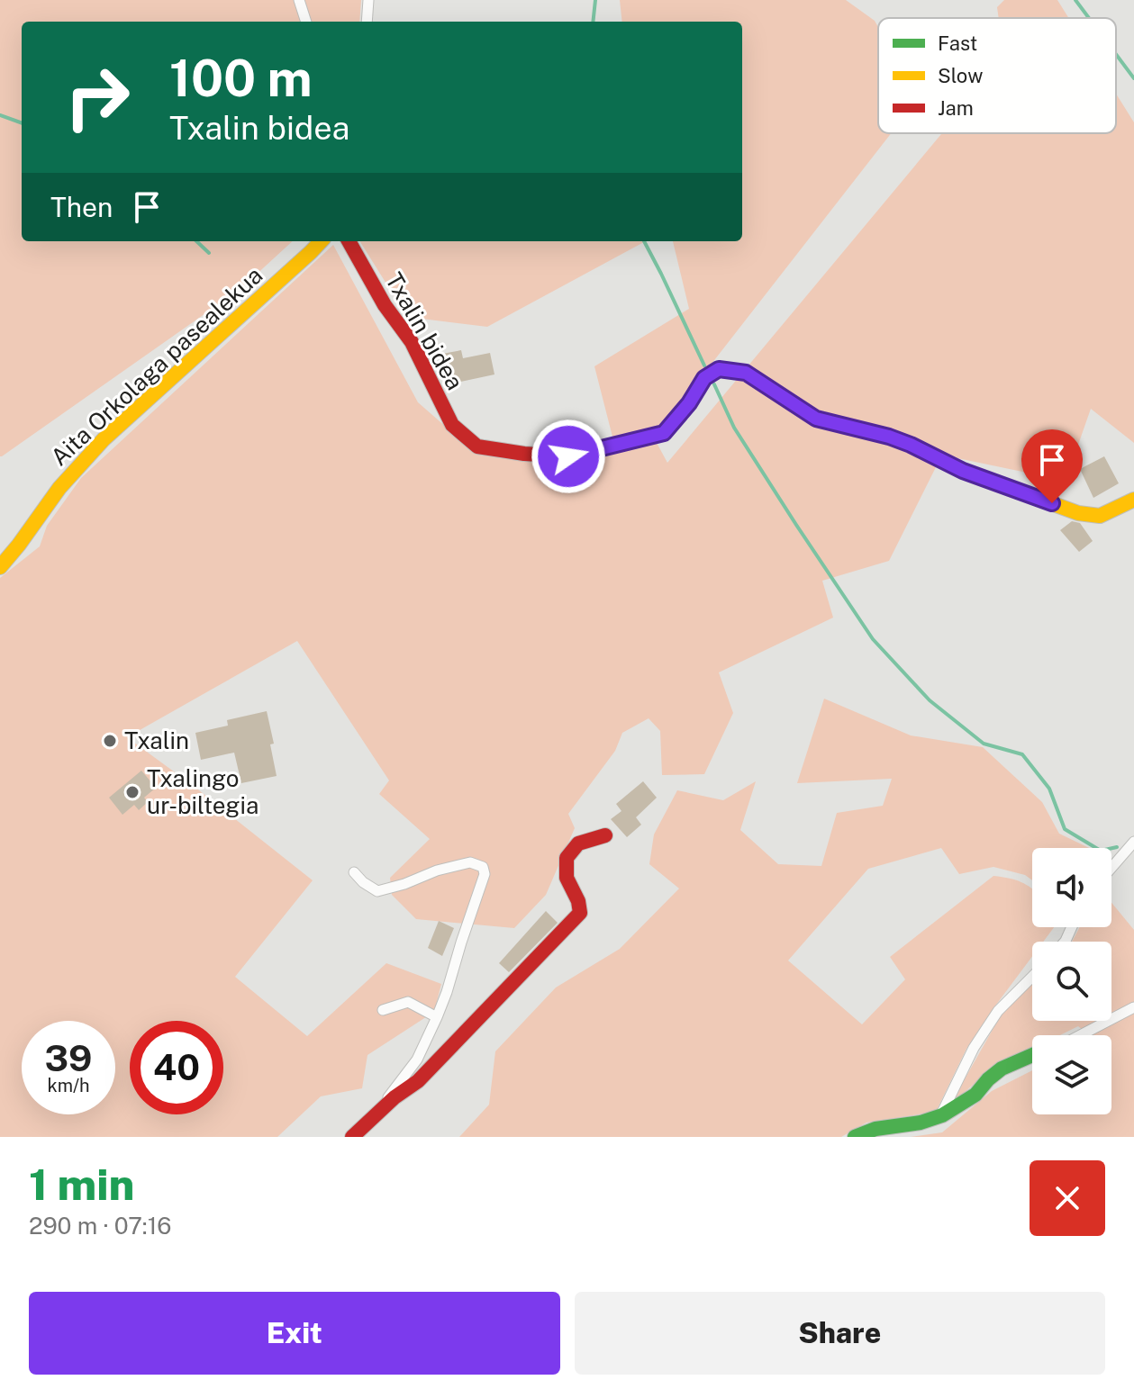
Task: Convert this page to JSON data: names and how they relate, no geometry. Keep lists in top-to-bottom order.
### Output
{
  "streets": {
    "street": ["Txalin bidea", "Aita Orkolaga pasealekua"]
  },
  "places": ["Txalin", "Txalingo ur-biltegia"],
  "legend": ["Fast", "Slow", "Jam"],
  "page": {
    "turn": ["100 m", "Txalin bidea"],
    "then": "Then",
    "speed": "39 km/h",
    "limit": "40",
    "heading": ["1 min", "290 m · 07:16"],
    "buttons": ["Exit", "Share"]
  }
}
